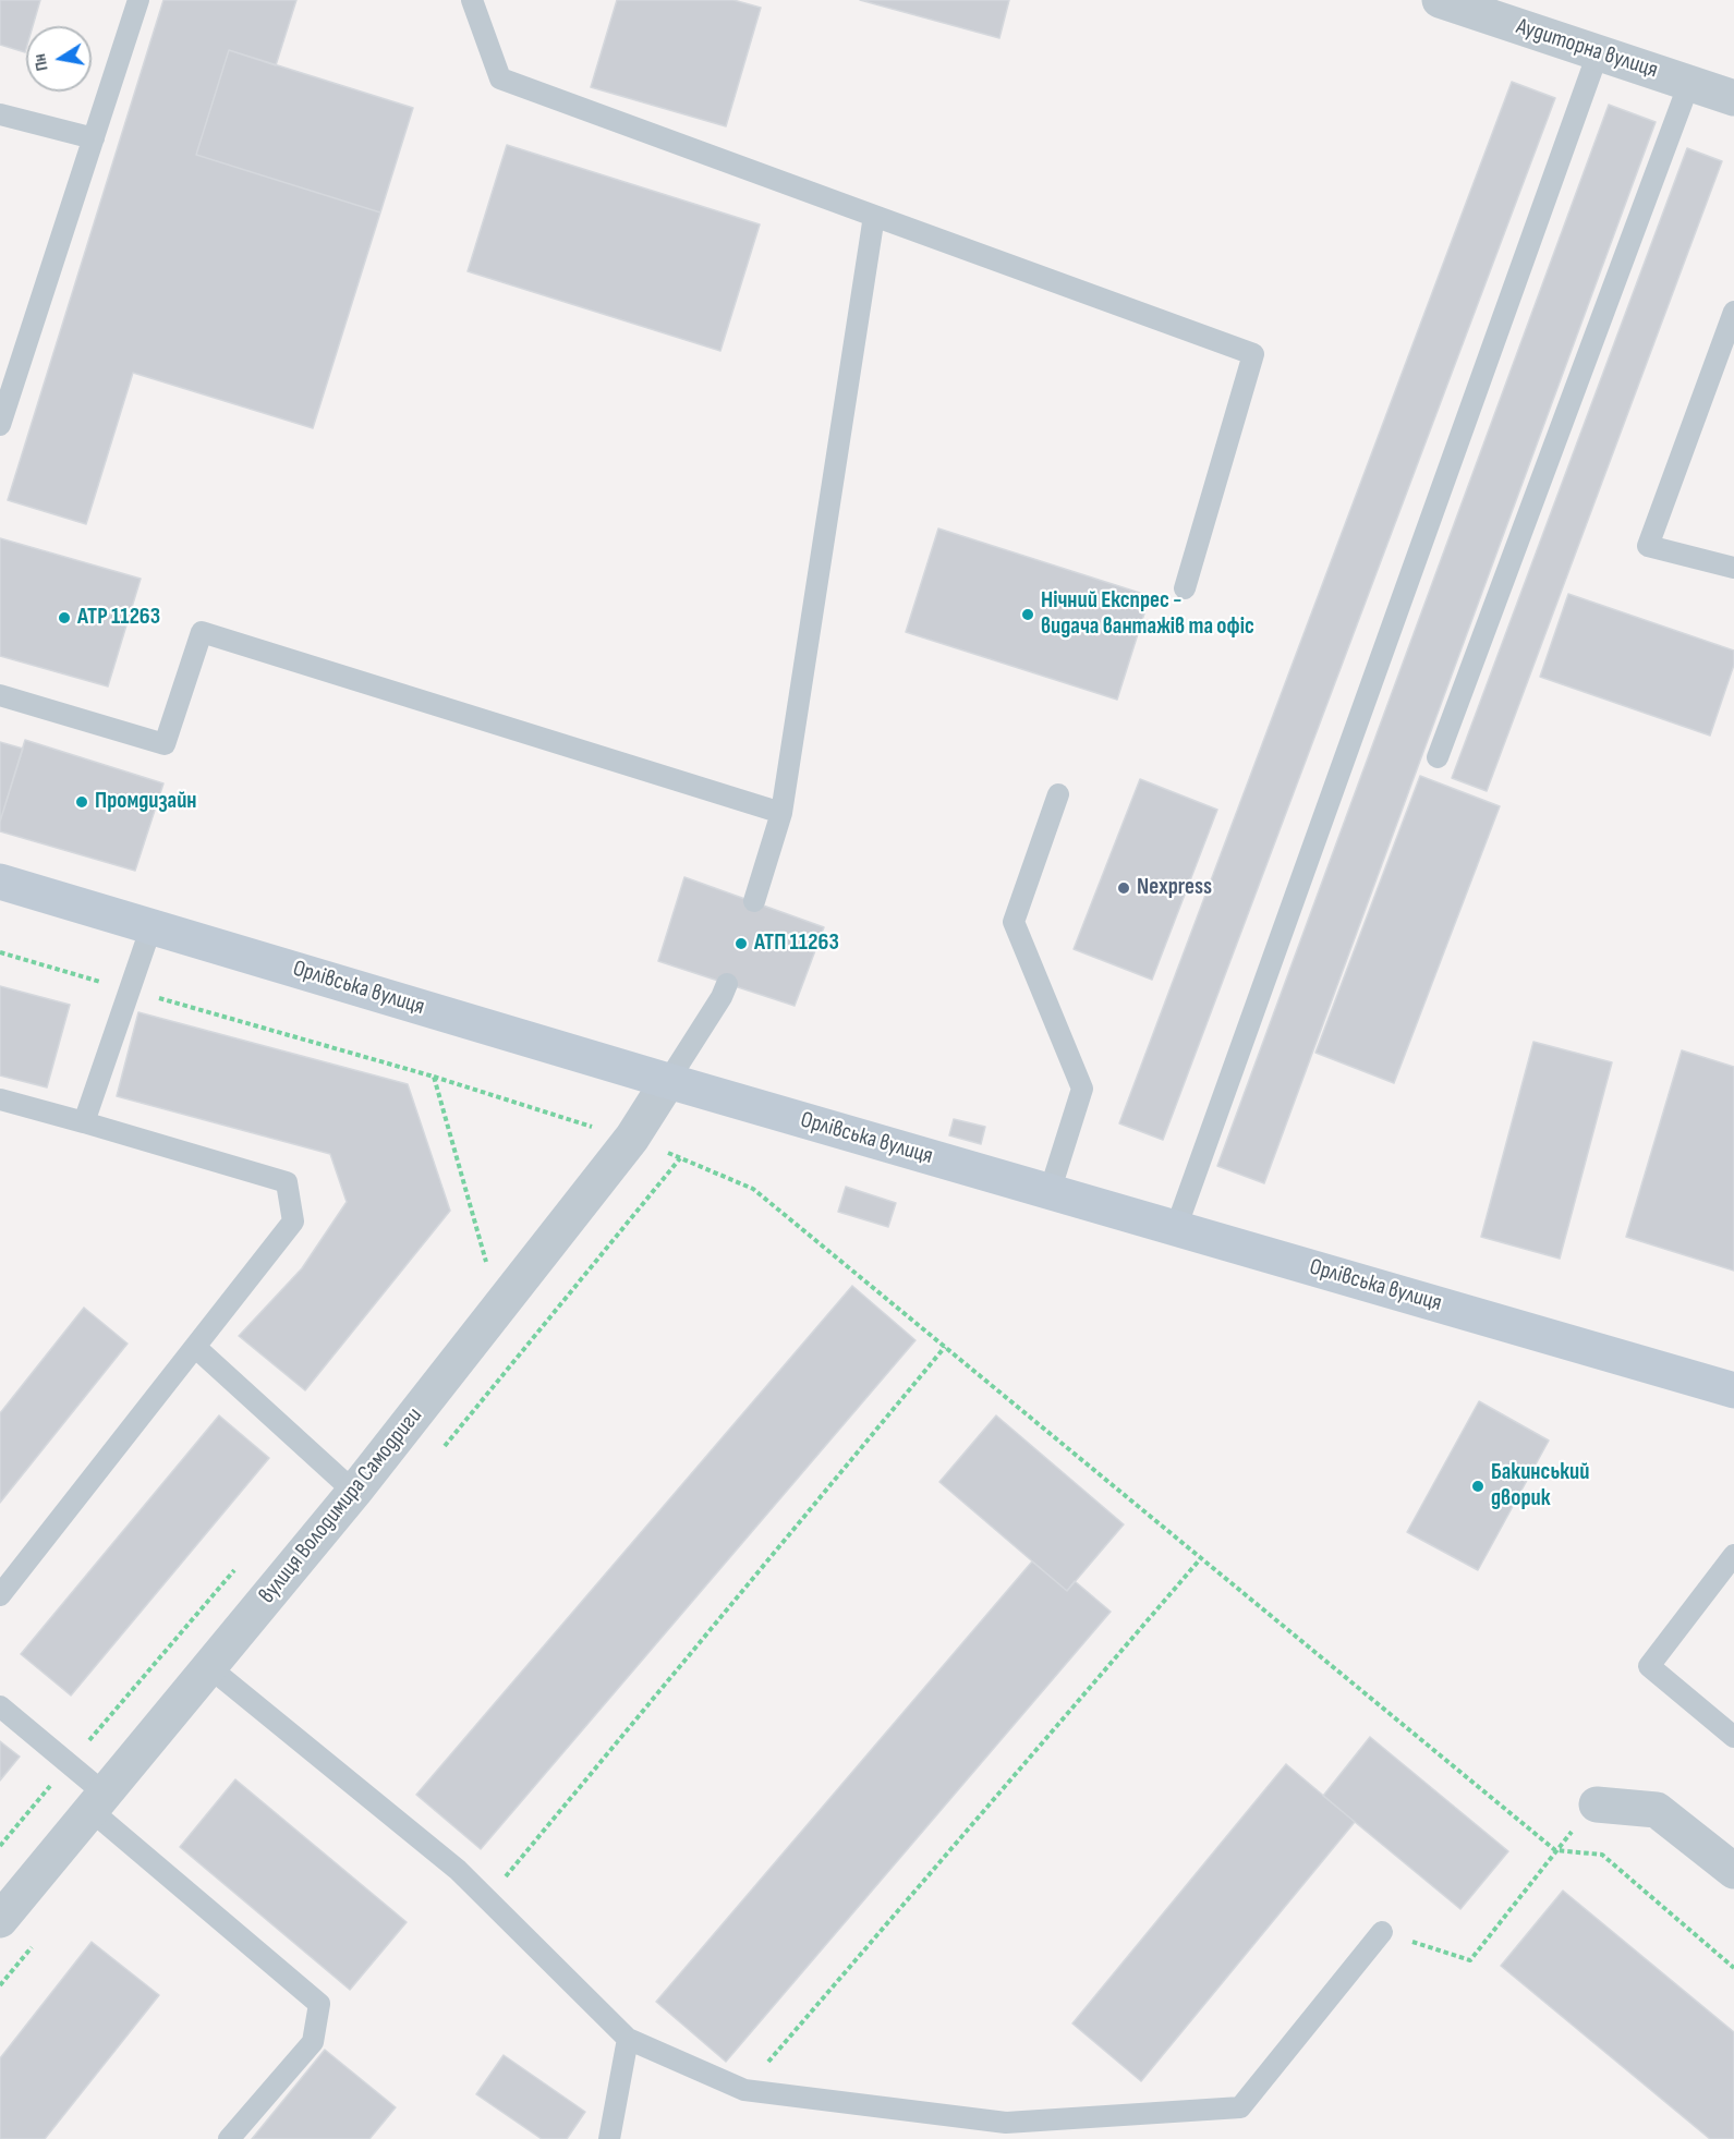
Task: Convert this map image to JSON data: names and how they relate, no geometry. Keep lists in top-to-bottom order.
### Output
{
  "streets": {
    "street": ["Аудиторна вулиця", "Орлівська вулиця", "вулиця Володимира Самодриги"]
  },
  "crossings": [
    ["Орлівська вулиця", "вулиця Володимира Самодриги"]
  ],
  "places": [
    "Нічний Експрес - видача вантажів та офіс",
    "ATP 11263",
    "Промдизайн",
    "Nexpress",
    "АТП 11263",
    "Бакинський дворик"
  ],
  "north": "left"
}
